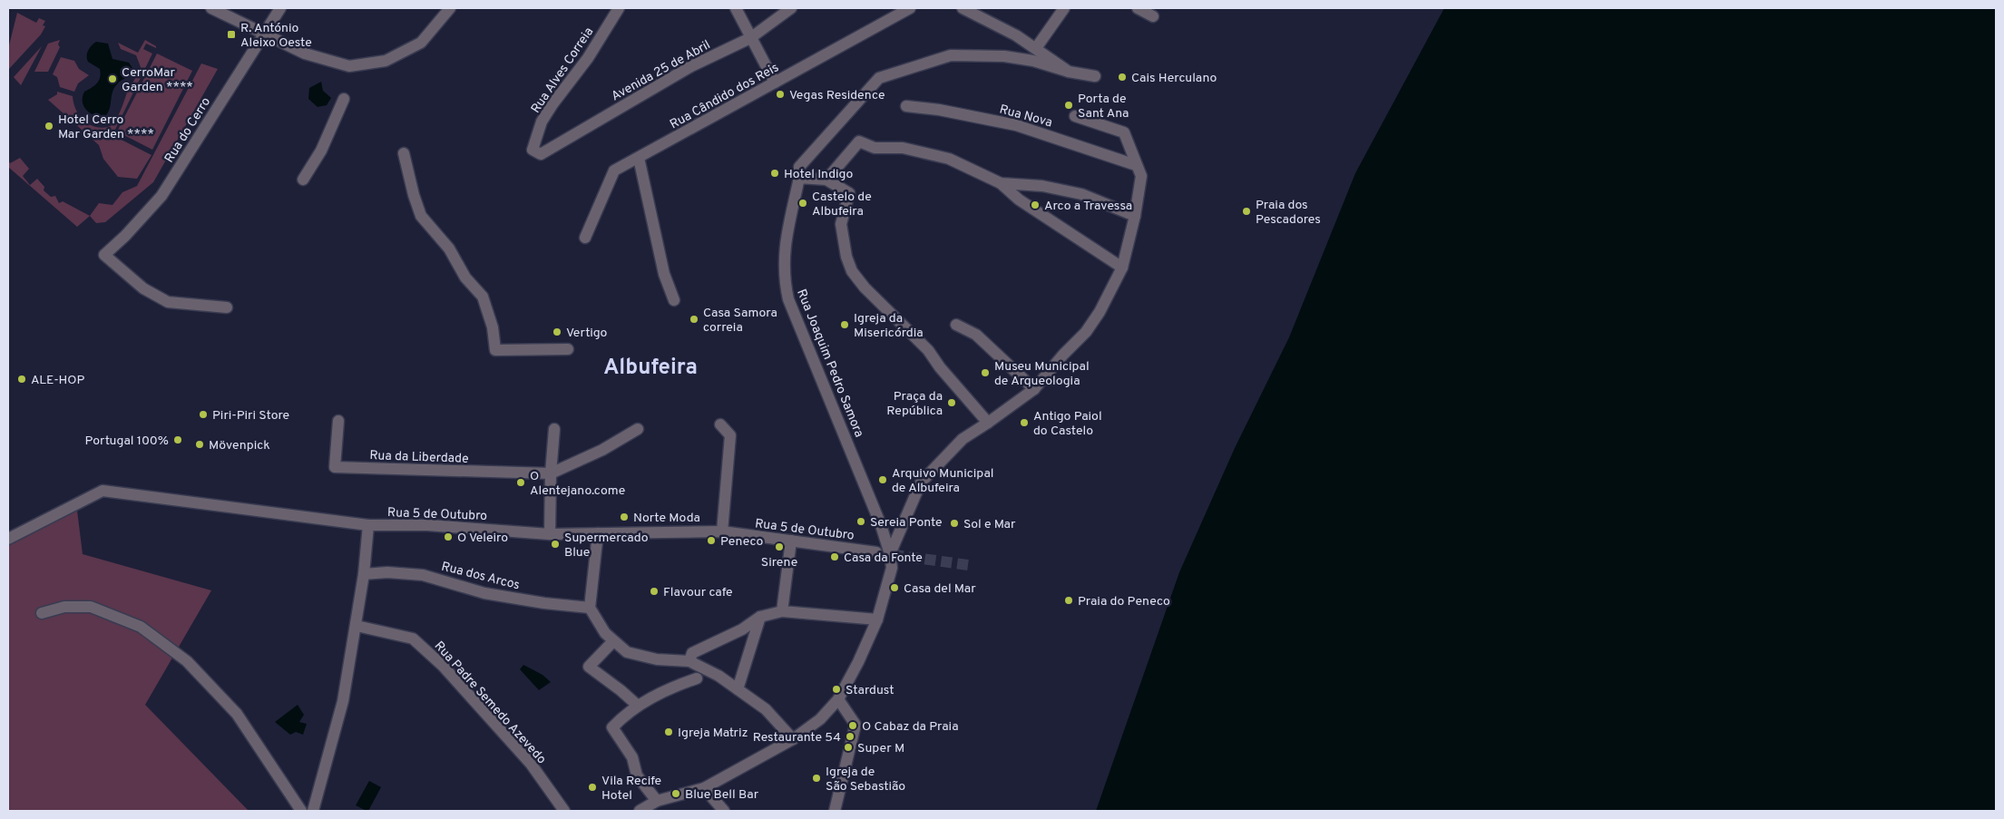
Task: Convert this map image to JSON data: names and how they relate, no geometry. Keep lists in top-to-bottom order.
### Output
{
  "streets": {
    "street": [
      "Rua Alves Correia",
      "Avenida 25 de Abril",
      "Rua Cândido dos Reis",
      "Rua Nova",
      "Rua do Cerro",
      "Rua Joaquim Pedro Samora",
      "Rua da Liberdade",
      "Rua 5 de Outubro",
      "Rua dos Arcos",
      "Rua Padre Semedo Azevedo"
    ]
  },
  "crossings": [
    ["Rua Alves Correia", "Avenida 25 de Abril"]
  ],
  "districts": ["Albufeira"],
  "places": {
    "transit": ["R. António Aleixo Oeste"],
    "other": [
      "Cais Herculano",
      "CerroMar Garden ****",
      "Vegas Residence",
      "Porta de Sant Ana",
      "Hotel Cerro Mar Garden ****",
      "Hotel Indigo",
      "Castelo de Albufeira",
      "Arco a Travessa",
      "Praia dos Pescadores",
      "Casa Samora correia",
      "Igreja da Misericórdia",
      "Vertigo",
      "Museu Municipal de Arqueologia",
      "ALE-HOP",
      "Praça da República",
      "Piri-Piri Store",
      "Antigo Paiol do Castelo",
      "Portugal 100%",
      "Mövenpick",
      "Arquivo Municipal de Albufeira",
      "O Alentejano.come",
      "Norte Moda",
      "Sereia Ponte",
      "Sol e Mar",
      "O Veleiro",
      "Peneco",
      "Supermercado Blue",
      "Sirene",
      "Casa da Fonte",
      "Casa del Mar",
      "Flavour cafe",
      "Praia do Peneco",
      "Stardust",
      "O Cabaz da Praia",
      "Igreja Matriz",
      "Restaurante 54",
      "Super M",
      "Igreja de São Sebastião",
      "Vila Recife Hotel",
      "Blue Bell Bar"
    ]
  }
}
